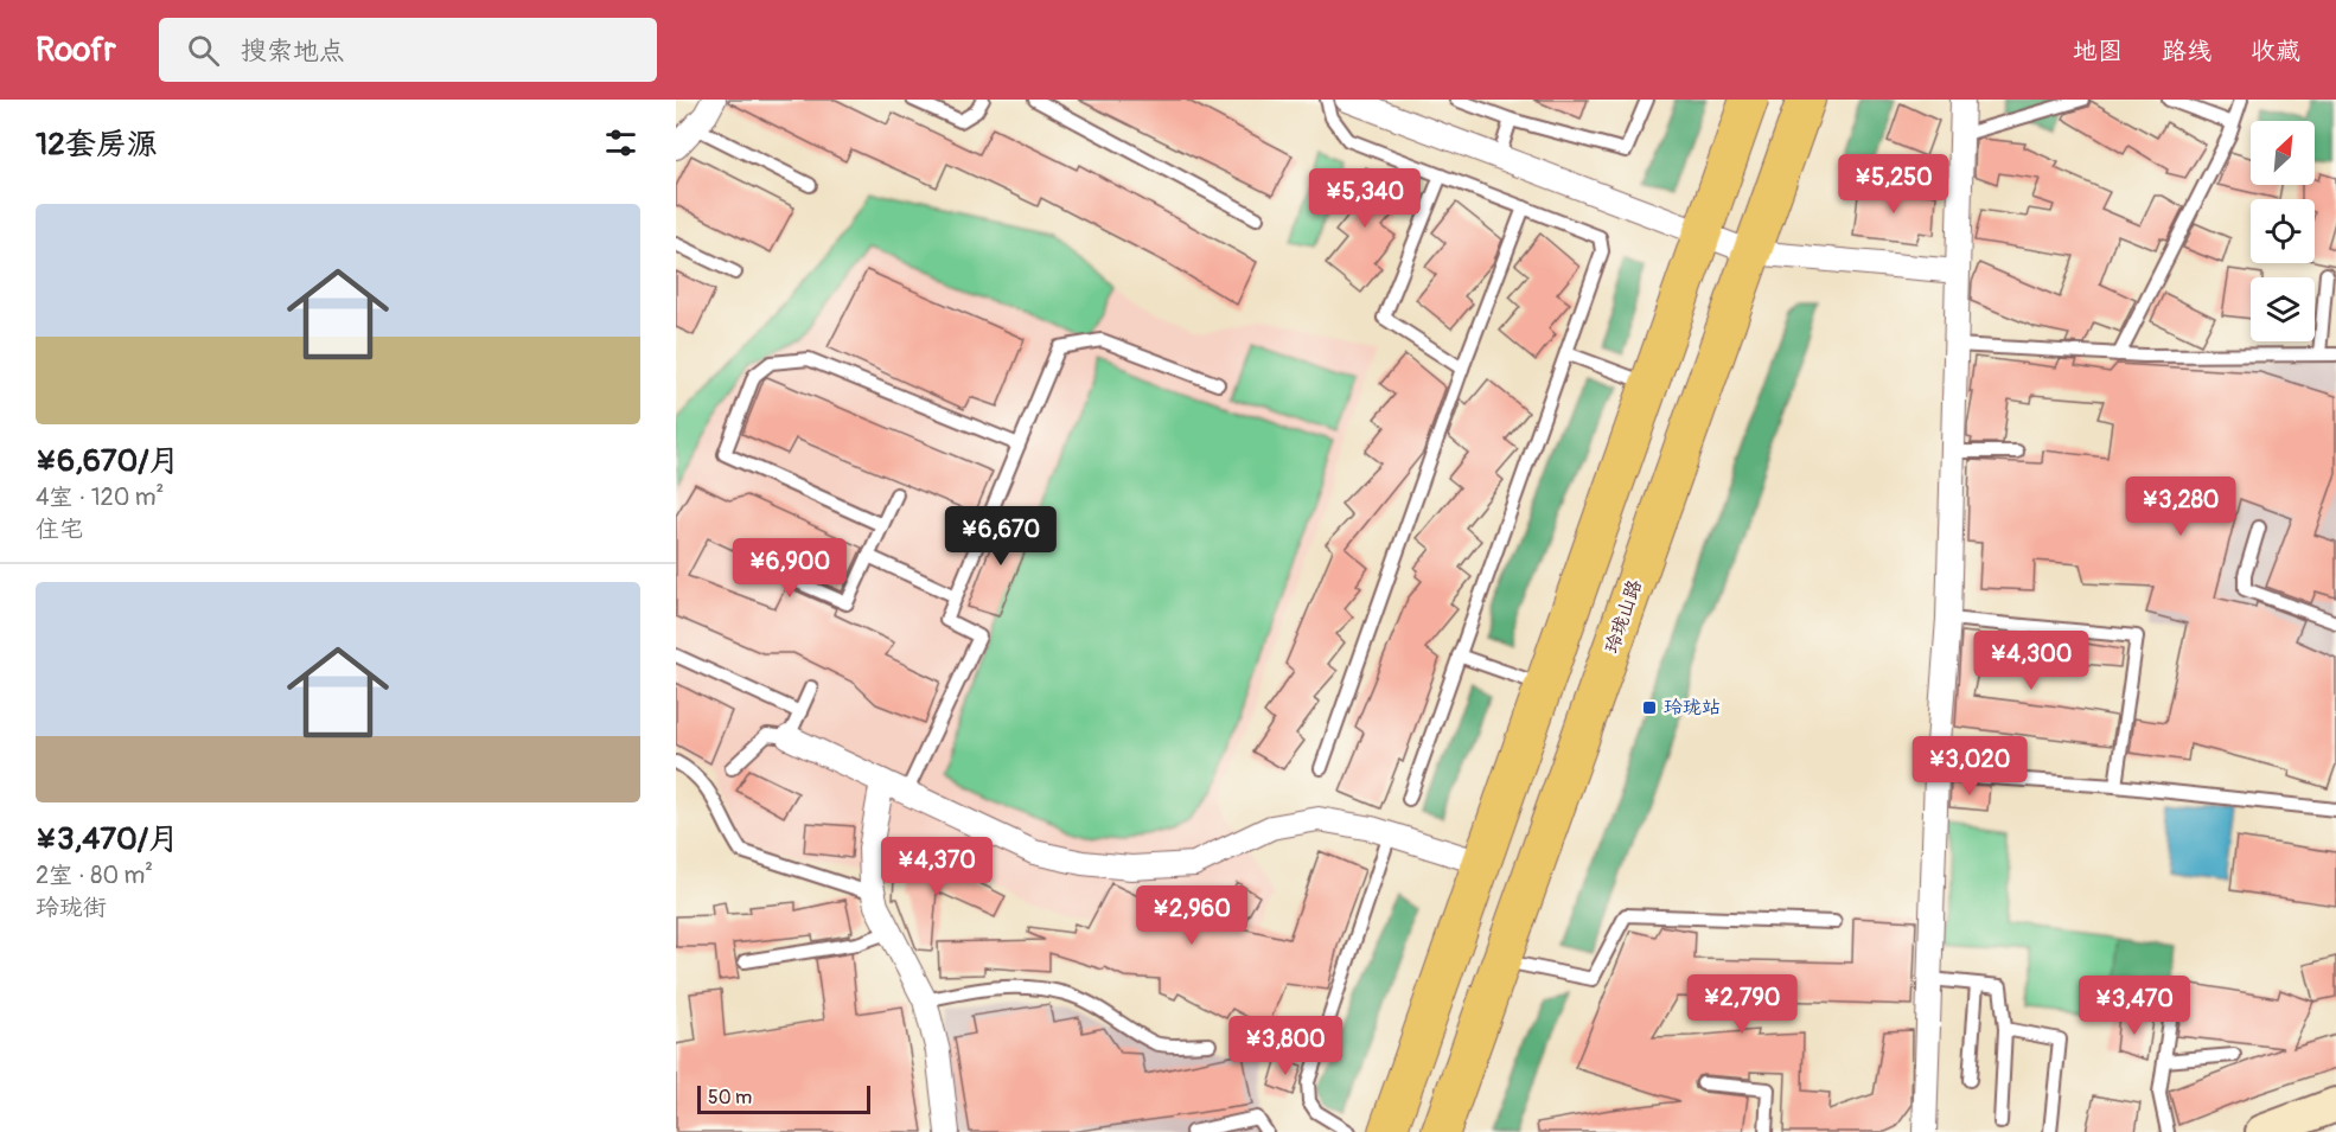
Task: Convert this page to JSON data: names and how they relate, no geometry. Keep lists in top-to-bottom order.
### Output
{
  "streets": {
    "main road": ["玲珑山路"]
  },
  "places": {
    "transit": ["玲珑站"]
  },
  "scale_bar": "50 m",
  "north": "top right",
  "page": {
    "header": "Roofr",
    "search": "搜索地点",
    "nav": ["地图", "路线", "收藏"],
    "heading": "12套房源",
    "price": [
      "¥5,250",
      "¥5,340",
      "¥3,280",
      "¥6,670",
      "¥6,900",
      "¥4,300",
      "¥3,020",
      "¥4,370",
      "¥2,960",
      "¥2,790",
      "¥3,470",
      "¥3,800"
    ],
    "list": [
      {
        "name": "¥6,670/月",
        "note": "4室 · 120 m² · 住宅"
      },
      {
        "name": "¥3,470/月",
        "note": "2室 · 80 m² · 玲珑街"
      }
    ],
    "scale": "50 m"
  }
}
